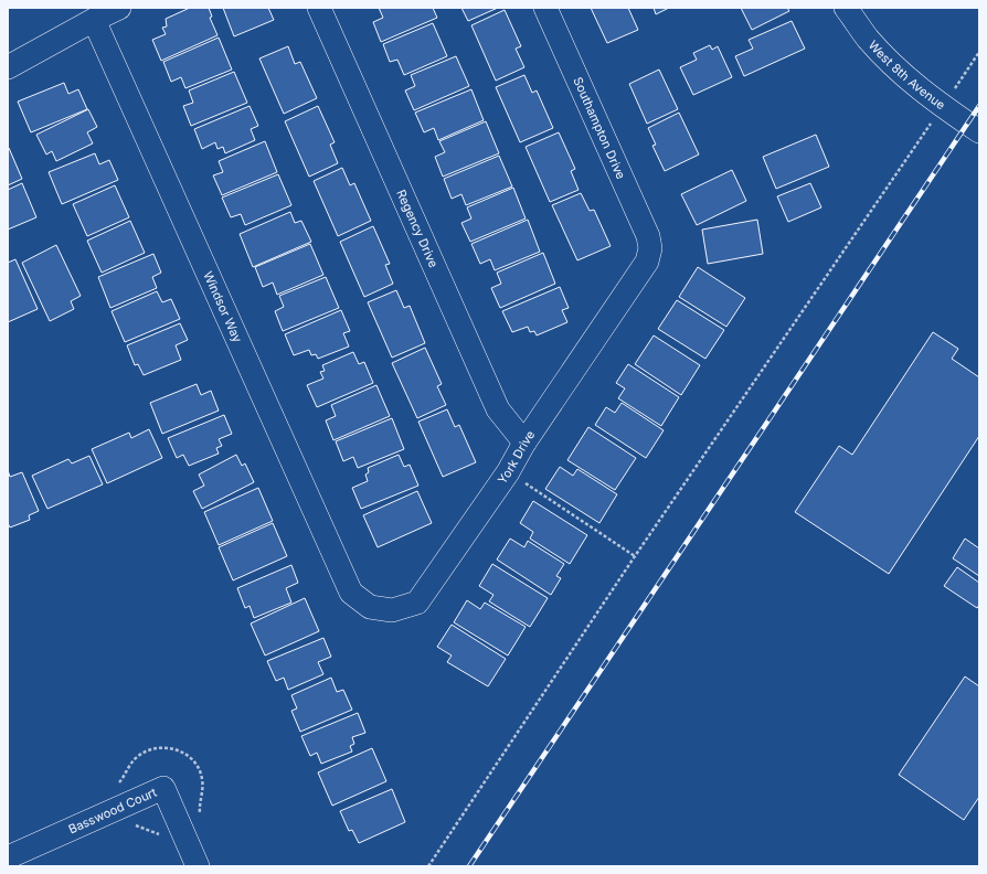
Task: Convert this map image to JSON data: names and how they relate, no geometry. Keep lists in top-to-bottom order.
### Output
{
  "streets": {
    "street": [
      "West 8th Avenue",
      "Southampton Drive",
      "Regency Drive",
      "Windsor Way",
      "York Drive",
      "Basswood Court"
    ]
  },
  "crossings": [
    ["Southampton Drive", "York Drive"],
    ["Regency Drive", "York Drive"],
    ["Windsor Way", "York Drive"]
  ]
}
